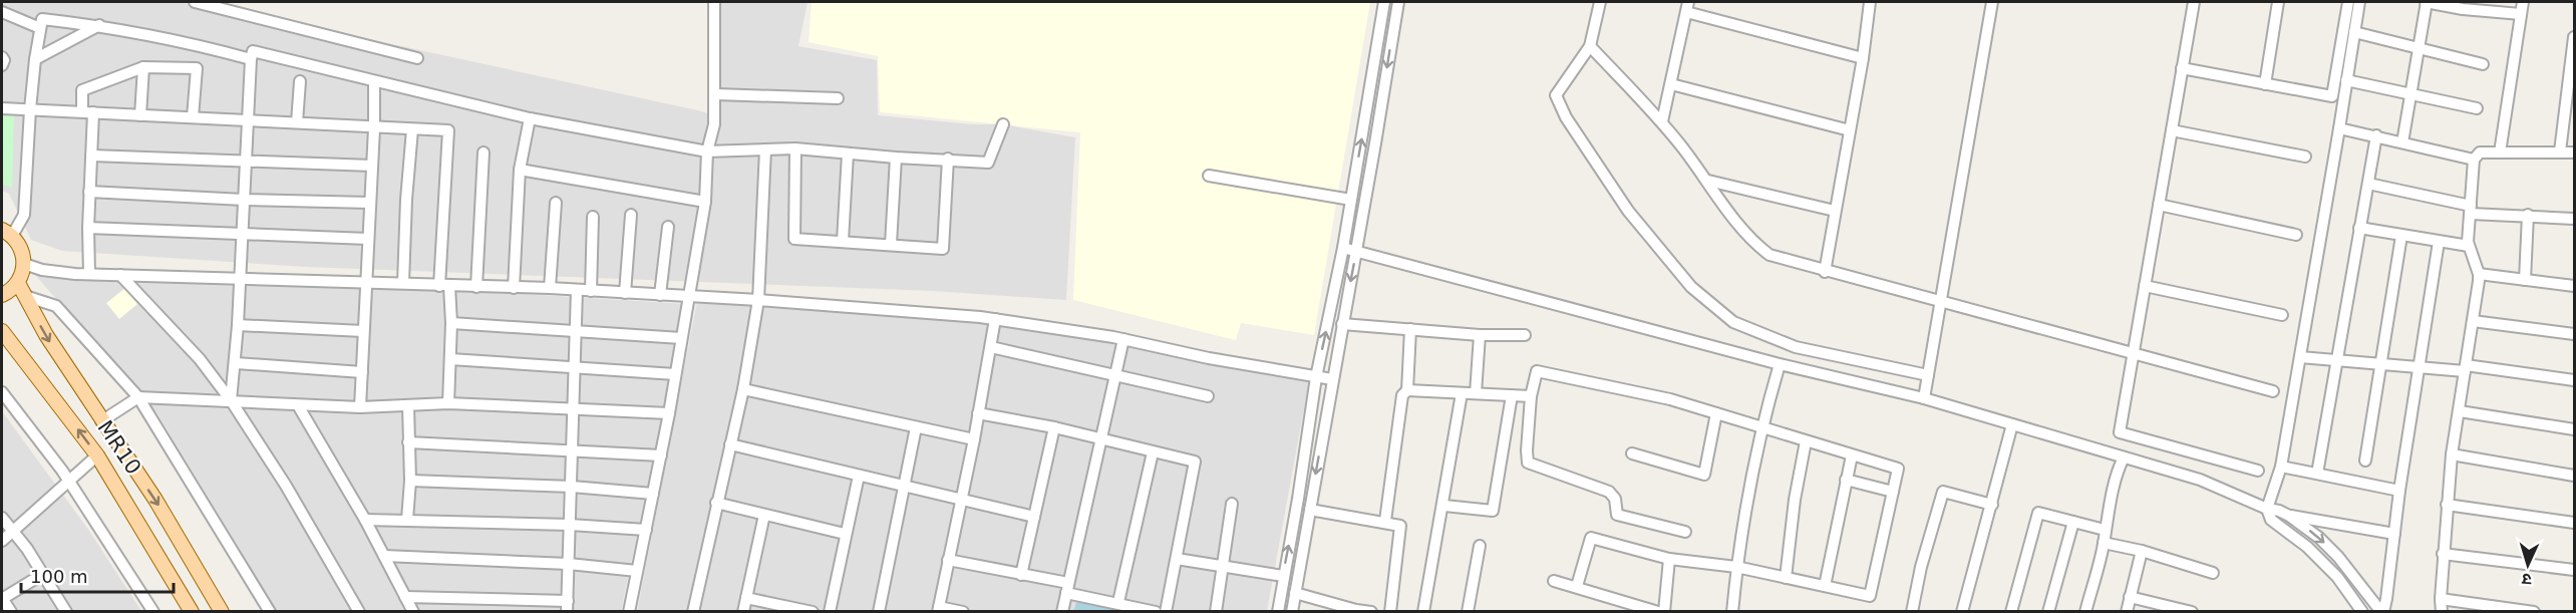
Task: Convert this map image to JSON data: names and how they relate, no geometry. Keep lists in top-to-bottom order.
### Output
{
  "streets": {
    "main road": ["MR10"]
  },
  "scale_bar": "100 m",
  "north": "bottom"
}
